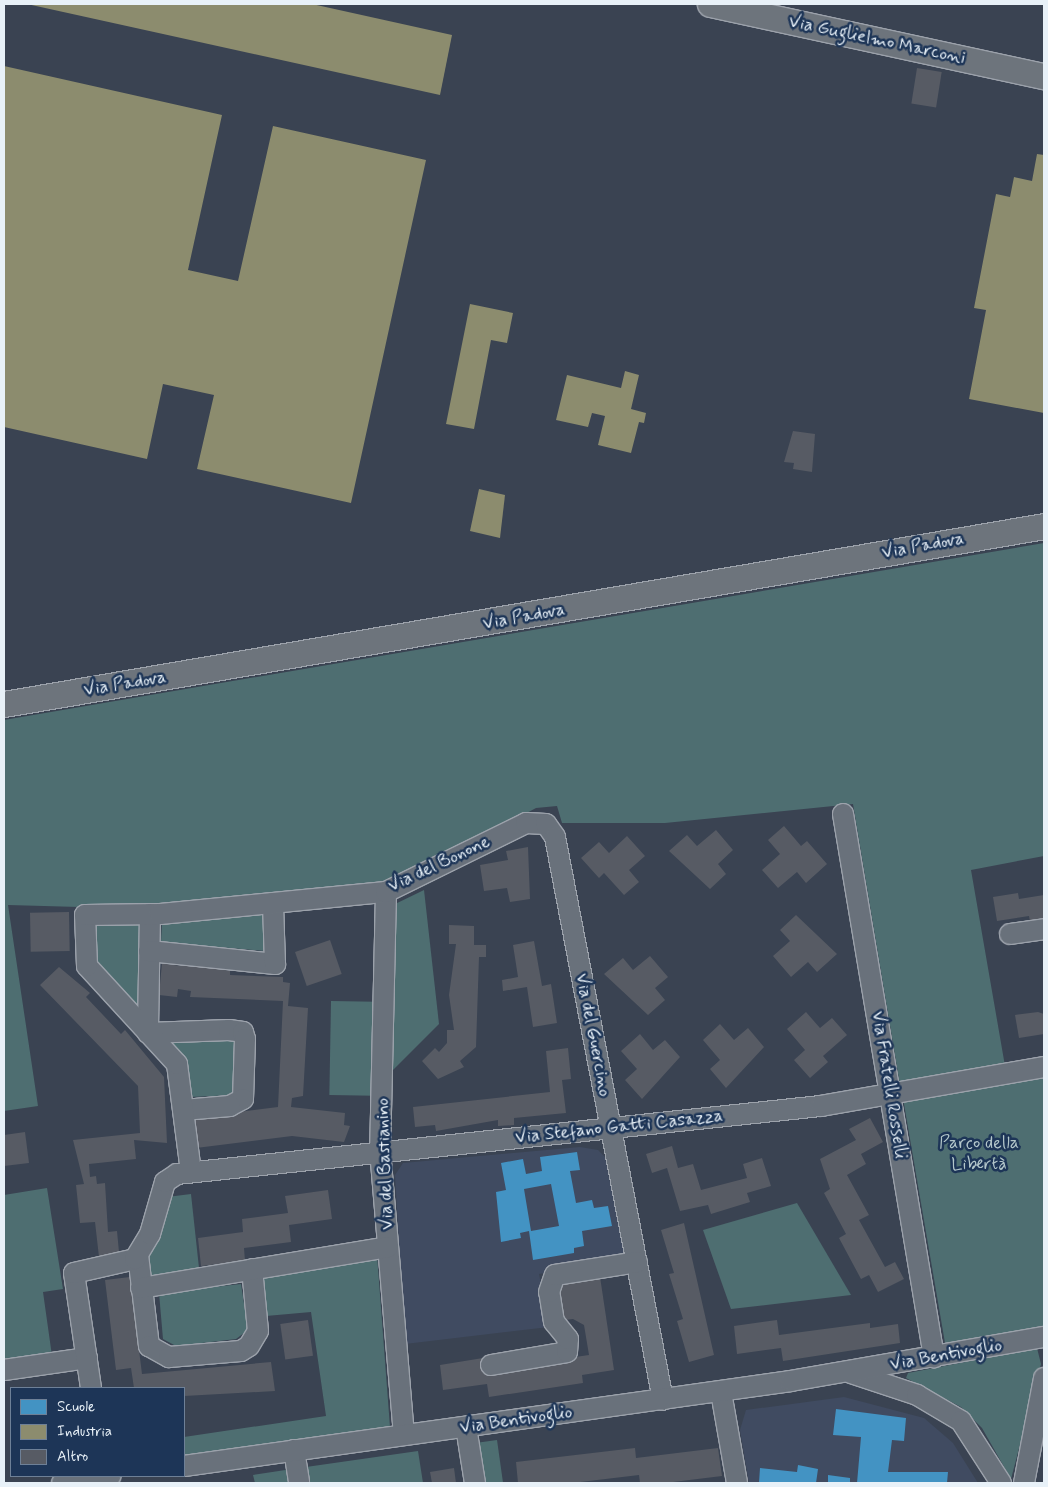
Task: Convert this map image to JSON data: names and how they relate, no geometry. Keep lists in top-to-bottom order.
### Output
{
  "streets": {
    "main road": ["Via Guglielmo Marconi", "Via Padova"],
    "street": [
      "Via del Bonone",
      "Via del Guercino",
      "Via Fratelli Rosselli",
      "Via Stefano Gatti Casazza",
      "Via del Bastianino",
      "Via Bentivoglio"
    ]
  },
  "crossings": [
    ["Via del Bonone", "Via del Guercino"],
    ["Via del Bonone", "Via del Bastianino"],
    ["Via del Guercino", "Via Stefano Gatti Casazza"],
    ["Via del Guercino", "Via Bentivoglio"],
    ["Via Fratelli Rosselli", "Via Stefano Gatti Casazza"],
    ["Via Fratelli Rosselli", "Via Bentivoglio"],
    ["Via Stefano Gatti Casazza", "Via del Bastianino"],
    ["Via del Bastianino", "Via Bentivoglio"]
  ],
  "parks": ["Parco della Libertà"],
  "legend": ["Scuole", "Industria", "Altro"]
}
